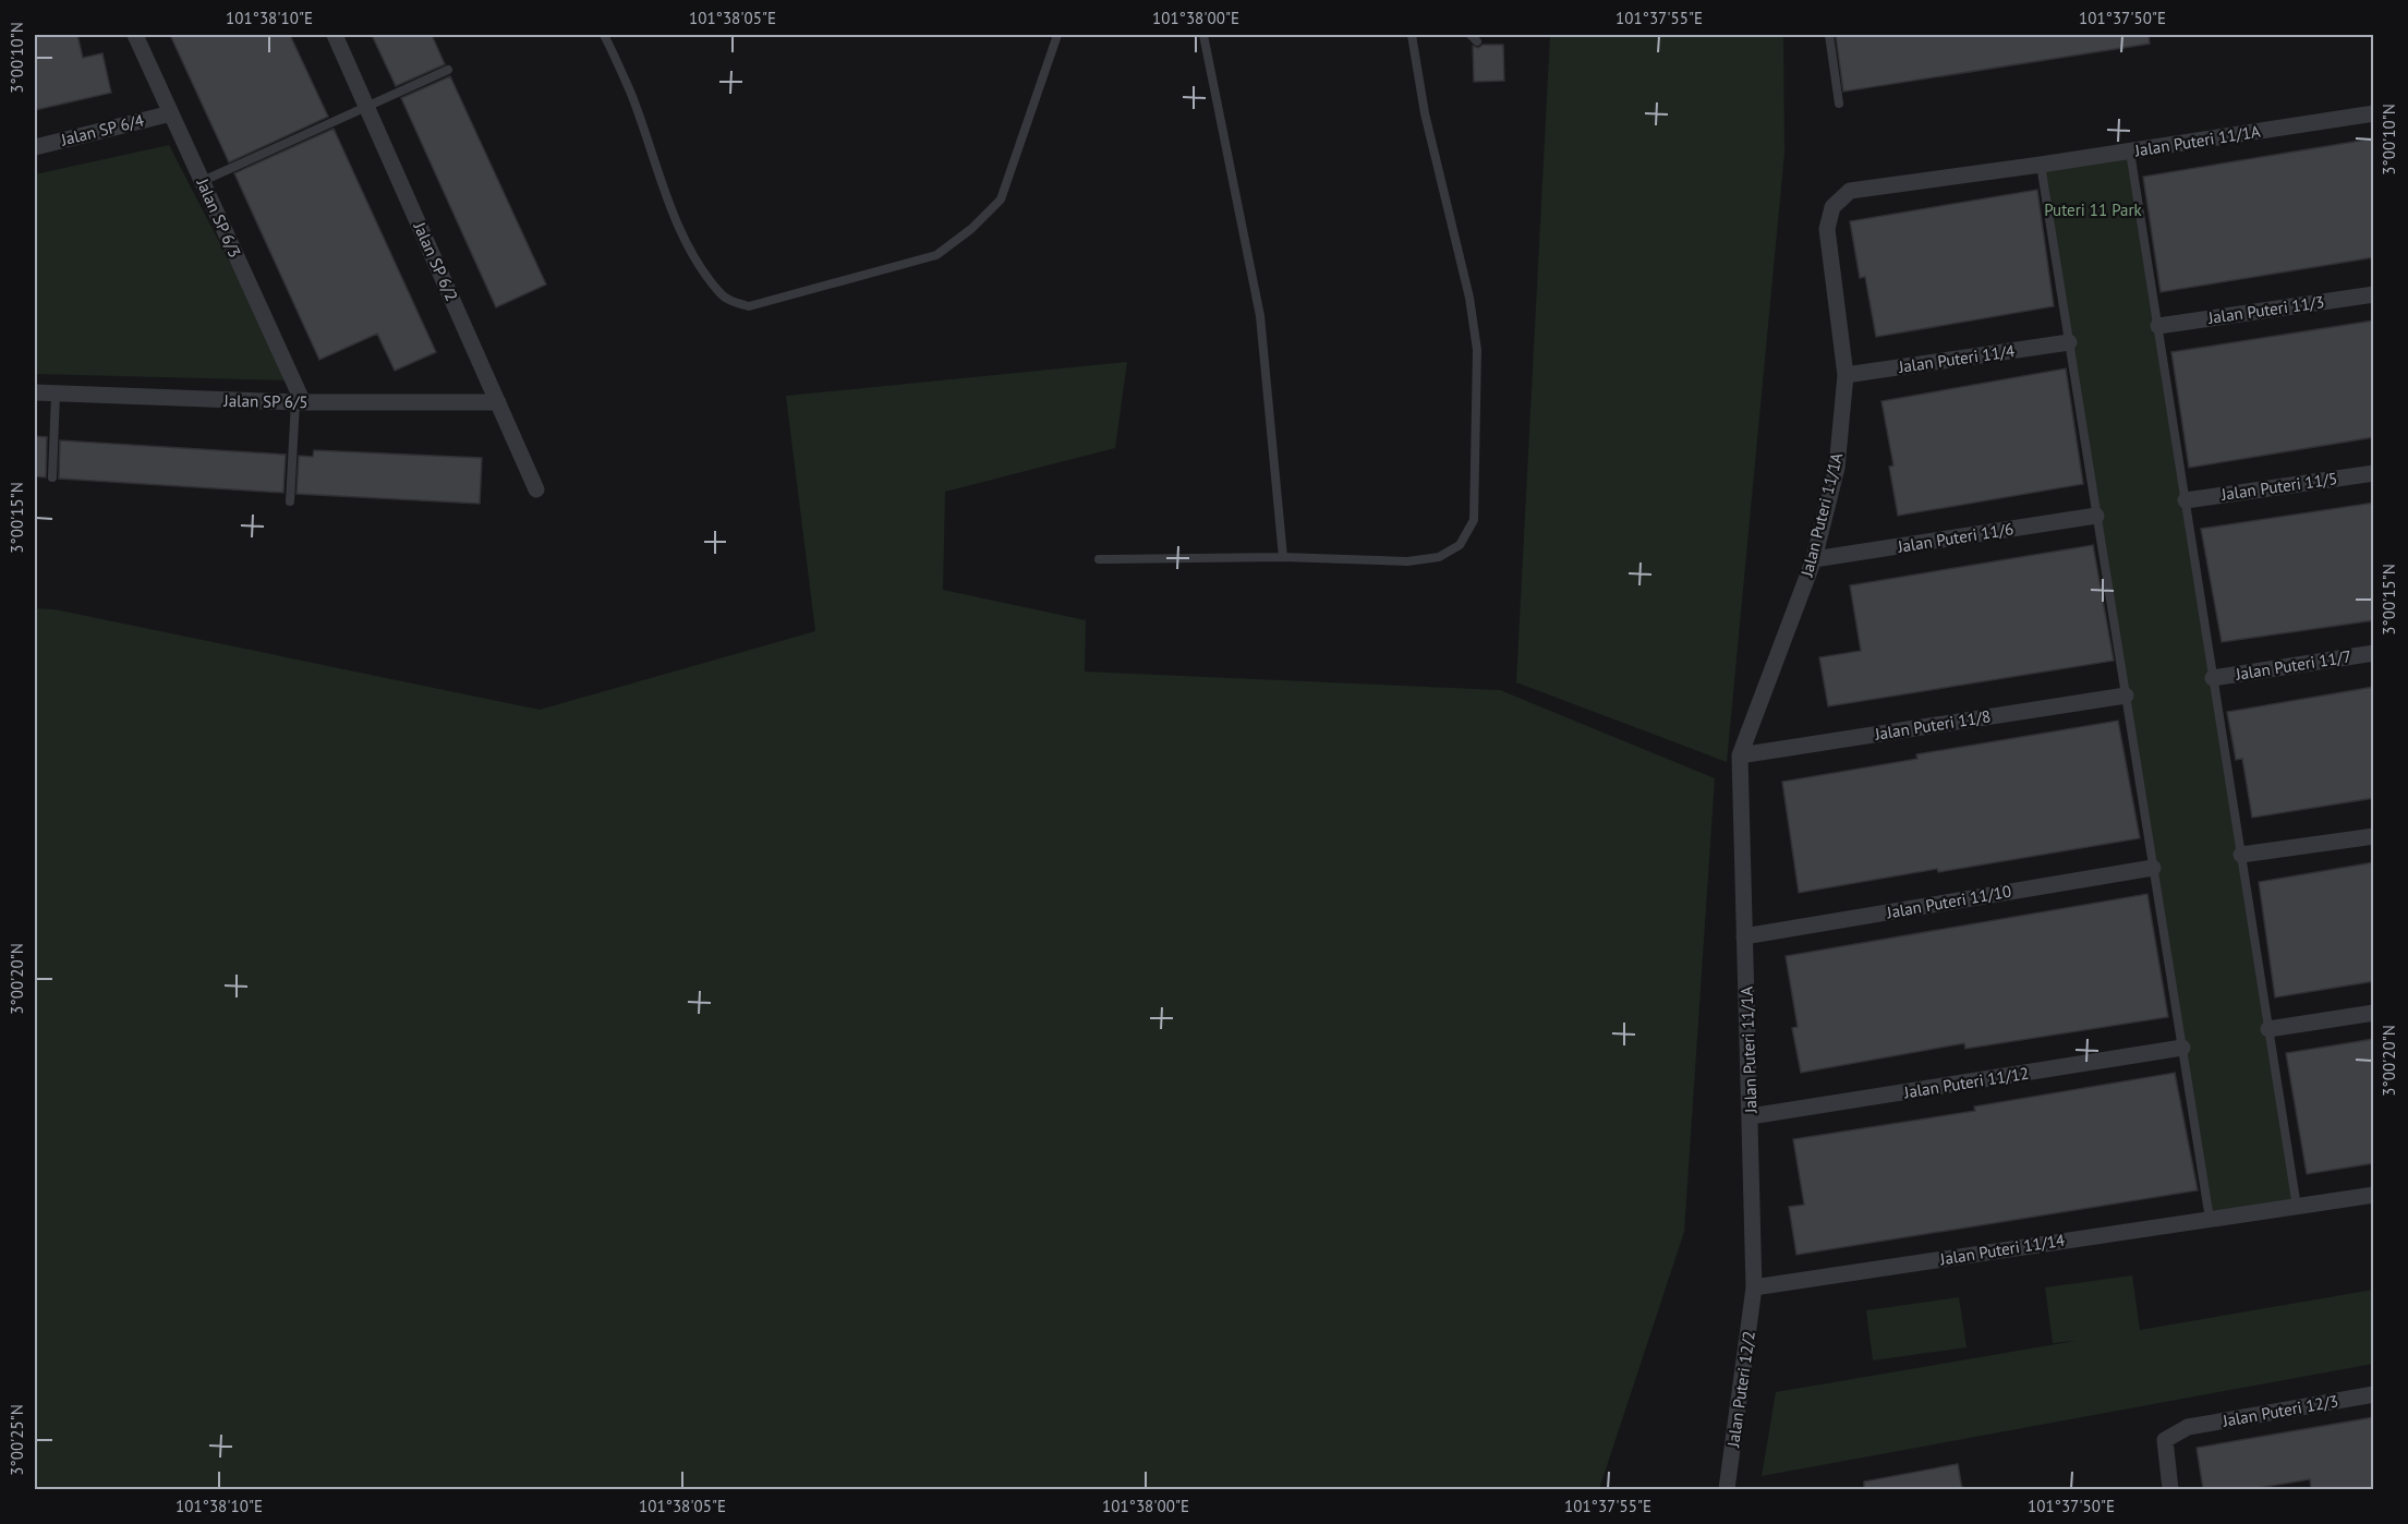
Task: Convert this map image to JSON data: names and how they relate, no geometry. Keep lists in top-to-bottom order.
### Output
{
  "streets": {
    "street": [
      "Jalan SP 6/4",
      "Jalan Puteri 11/1A",
      "Jalan SP 6/3",
      "Jalan SP 6/2",
      "Jalan Puteri 11/3",
      "Jalan Puteri 11/4",
      "Jalan SP 6/5",
      "Jalan Puteri 11/5",
      "Jalan Puteri 11/6",
      "Jalan Puteri 11/7",
      "Jalan Puteri 11/8",
      "Jalan Puteri 11/10",
      "Jalan Puteri 11/12",
      "Jalan Puteri 11/14",
      "Jalan Puteri 12/2",
      "Jalan Puteri 12/3"
    ]
  },
  "crossings": [
    ["Jalan SP 6/4", "Jalan SP 6/3"],
    ["Jalan Puteri 11/1A", "Jalan Puteri 11/4"],
    ["Jalan Puteri 11/1A", "Jalan Puteri 11/6"],
    ["Jalan Puteri 11/1A", "Jalan Puteri 11/8"],
    ["Jalan Puteri 11/1A", "Jalan Puteri 11/10"],
    ["Jalan Puteri 11/1A", "Jalan Puteri 11/12"],
    ["Jalan Puteri 11/1A", "Jalan Puteri 11/14"],
    ["Jalan Puteri 11/1A", "Jalan Puteri 12/2"],
    ["Jalan SP 6/3", "Jalan SP 6/5"],
    ["Jalan SP 6/2", "Jalan SP 6/5"],
    ["Jalan Puteri 11/14", "Jalan Puteri 12/2"]
  ],
  "parks": ["Puteri 11 Park"],
  "coordinates": [
    "101°38'10\"E",
    "101°38'05\"E",
    "101°38'00\"E",
    "101°37'55\"E",
    "101°37'50\"E",
    "3°00'10\"N",
    "3°00'15\"N",
    "3°00'20\"N",
    "3°00'25\"N"
  ]
}
